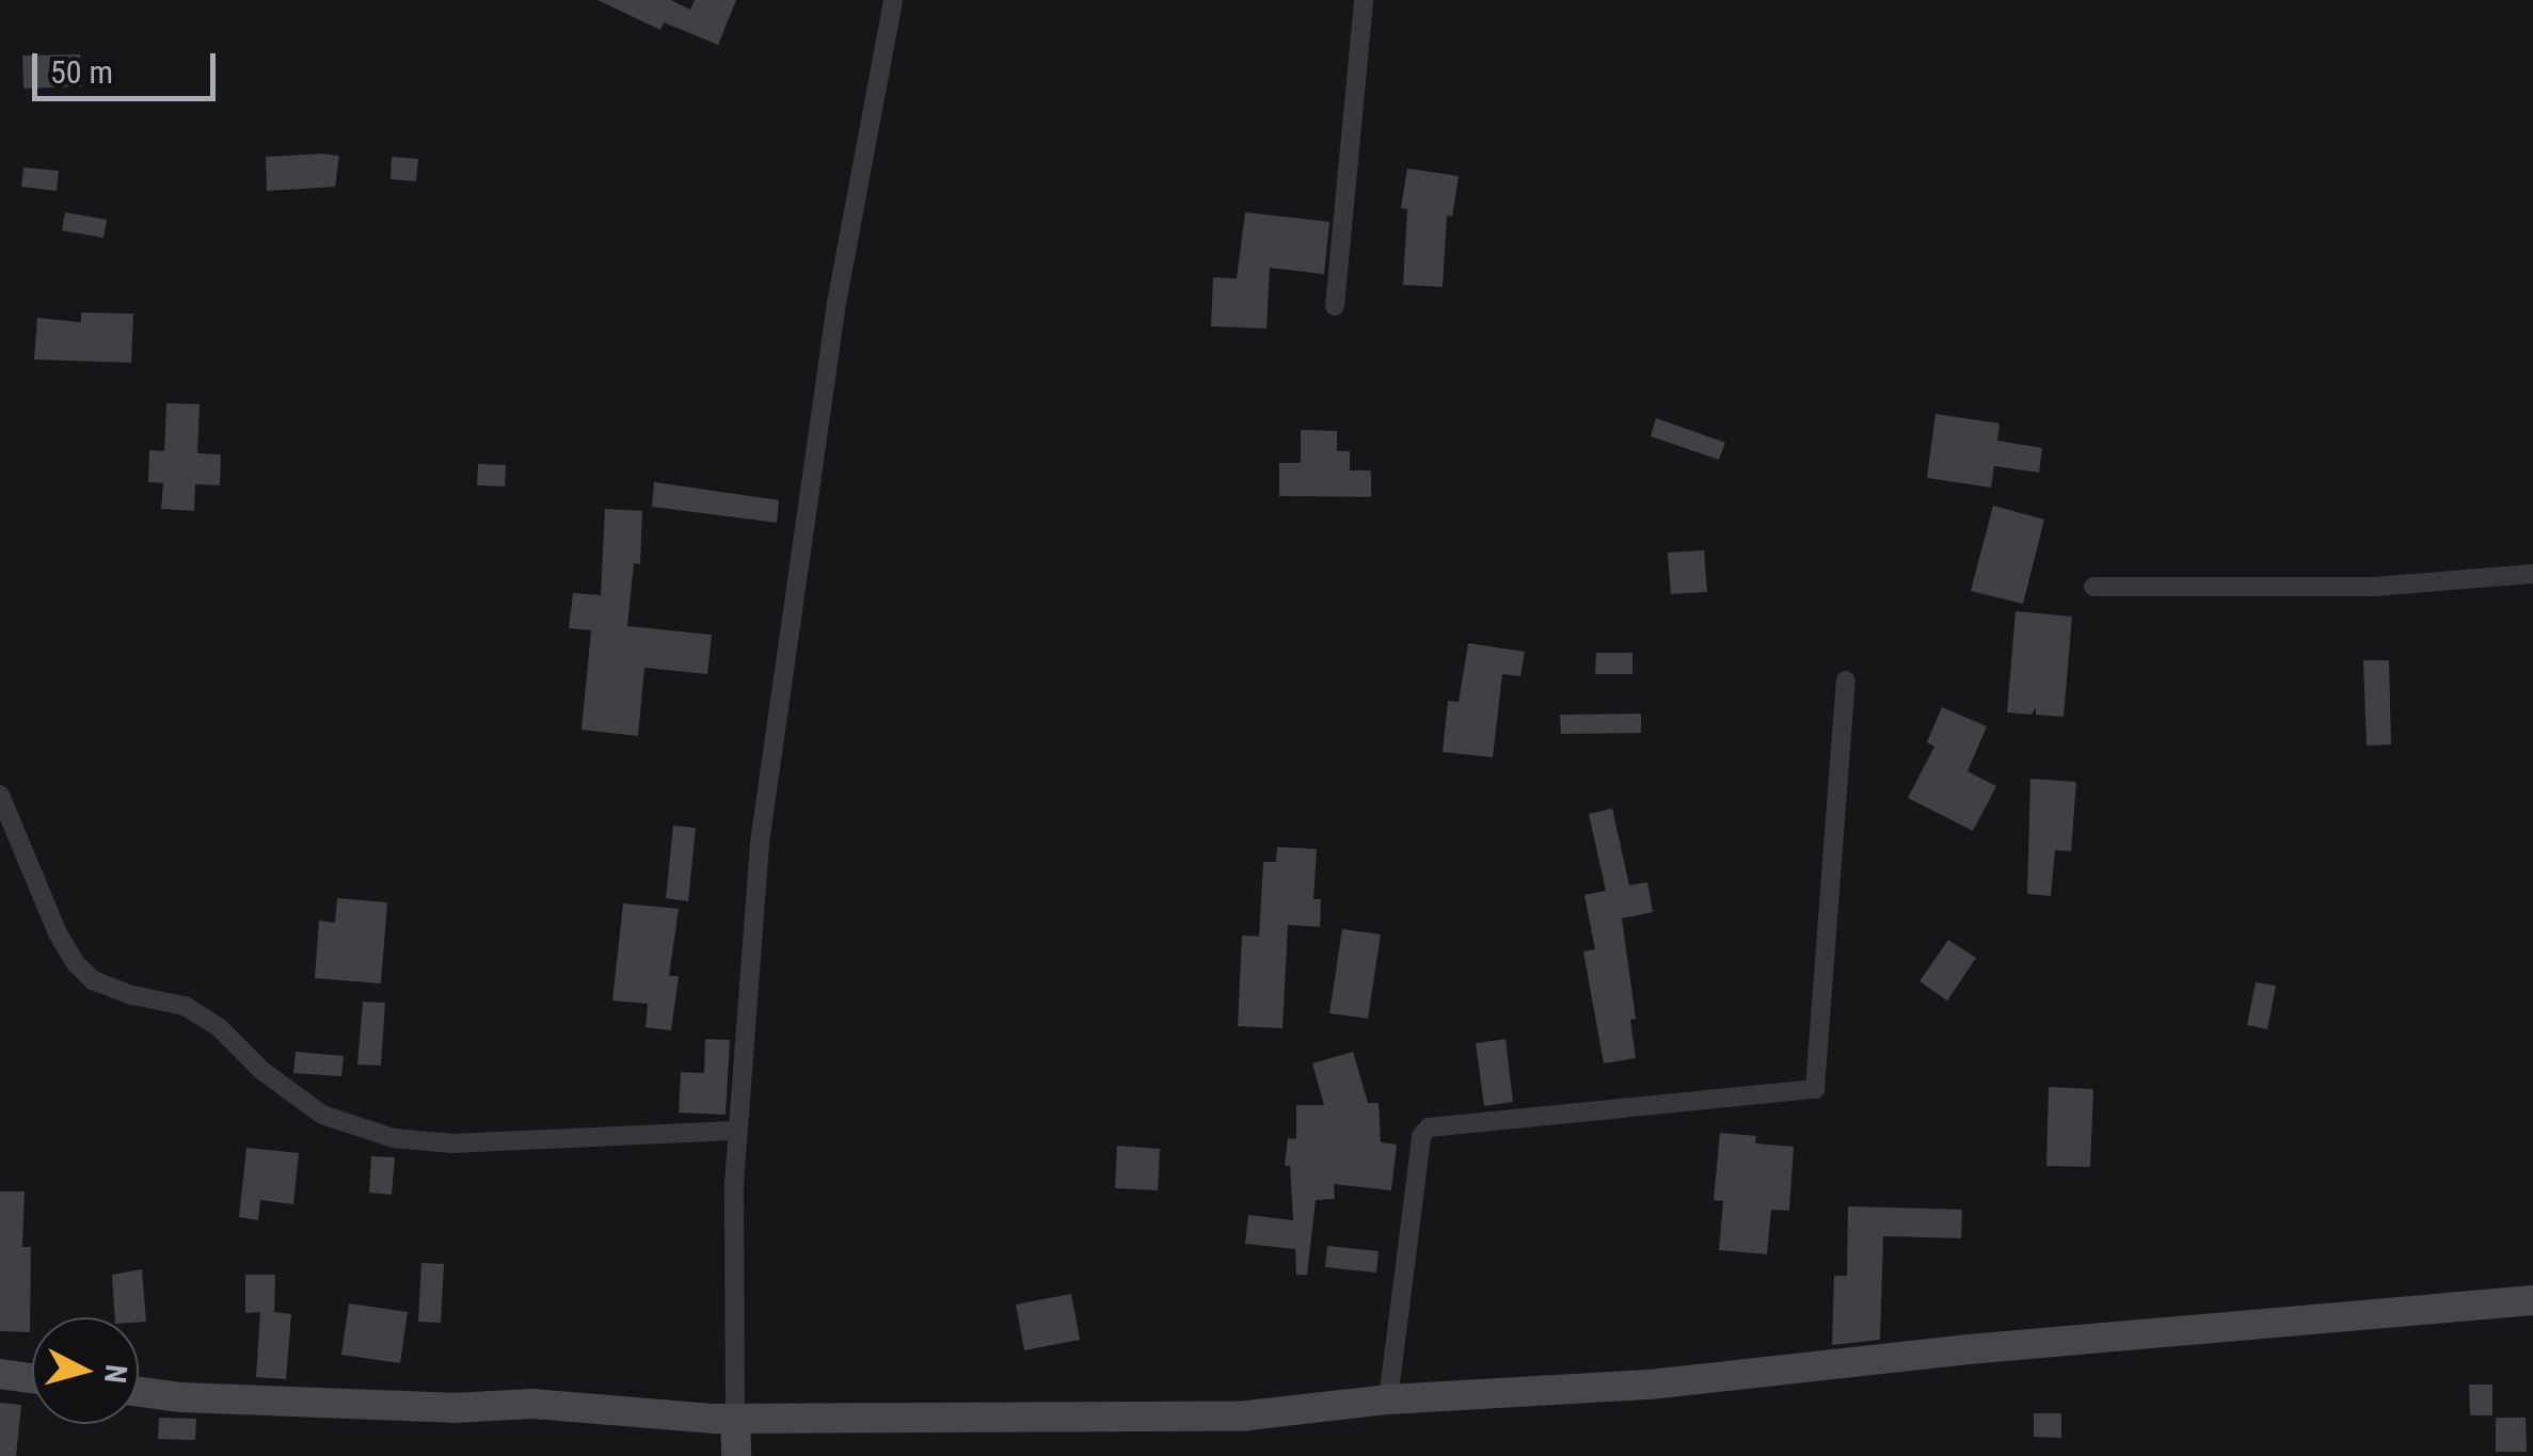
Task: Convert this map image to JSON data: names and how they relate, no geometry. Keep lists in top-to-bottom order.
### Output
{
  "scale_bar": "50 m",
  "north": "right"
}
